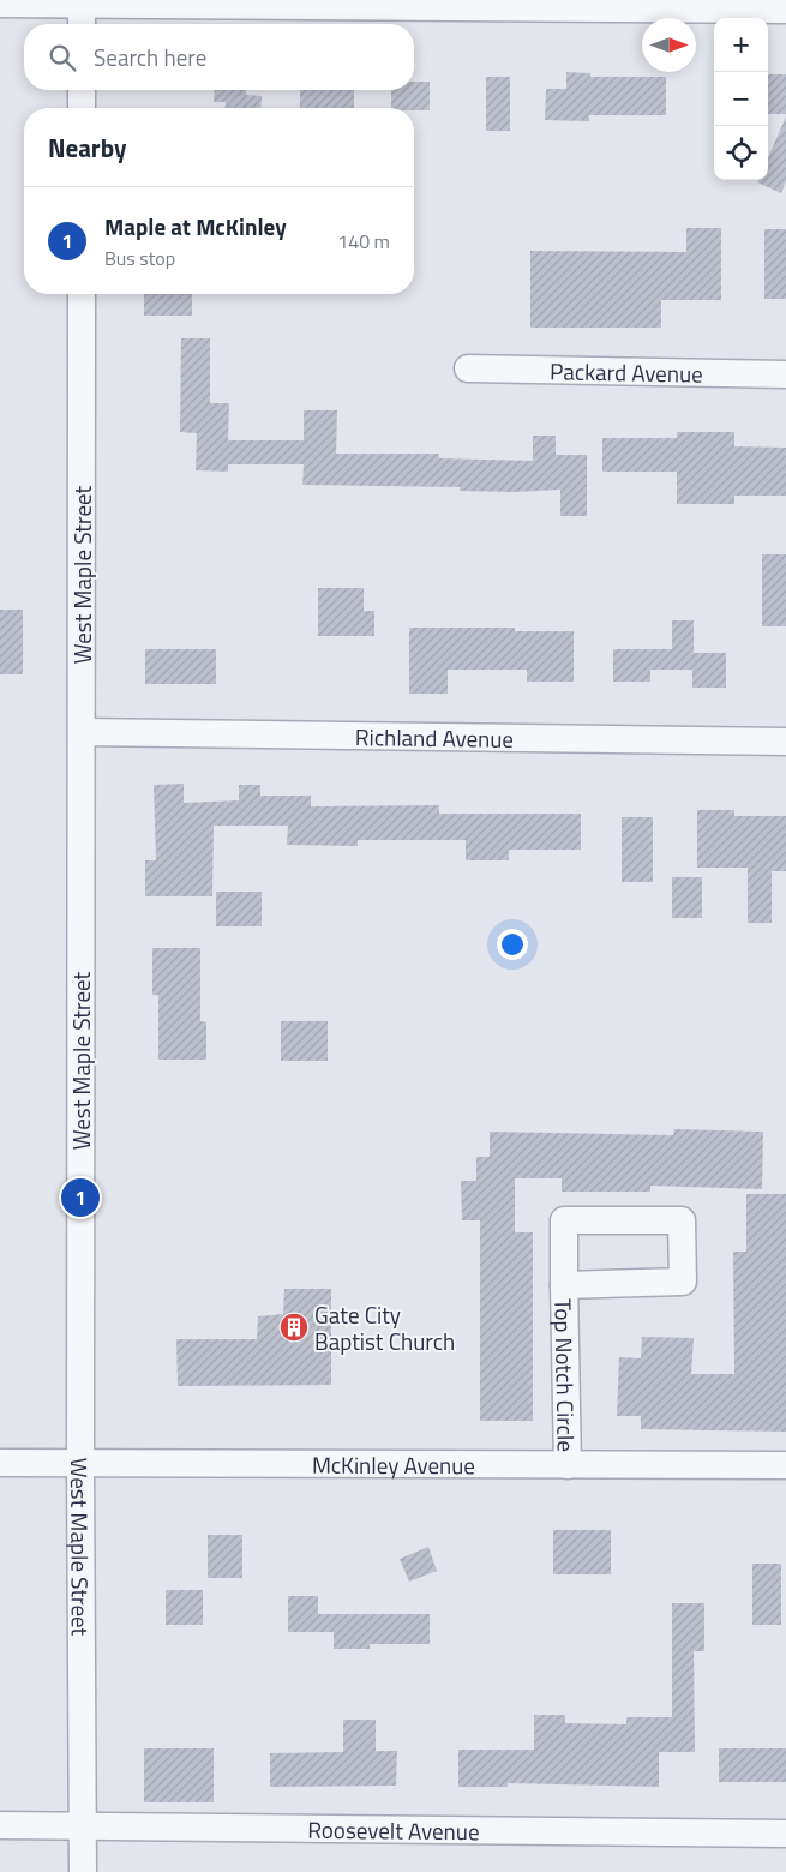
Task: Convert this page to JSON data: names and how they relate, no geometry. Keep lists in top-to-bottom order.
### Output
{
  "streets": {
    "street": [
      "Packard Avenue",
      "West Maple Street",
      "Richland Avenue",
      "Top Notch Circle",
      "McKinley Avenue",
      "Roosevelt Avenue"
    ]
  },
  "crossings": [
    ["West Maple Street", "Richland Avenue"],
    ["West Maple Street", "McKinley Avenue"],
    ["West Maple Street", "Roosevelt Avenue"],
    ["Top Notch Circle", "McKinley Avenue"]
  ],
  "places": {
    "building": ["Gate City Baptist Church"]
  },
  "north": "right",
  "page": {
    "map_buttons": ["+", "−"],
    "search": "Search here",
    "heading": "Nearby",
    "list": [
      {
        "mark": "1",
        "name": "Maple at McKinley",
        "note": "Bus stop",
        "value": "140 m"
      }
    ],
    "pins": "1"
  }
}
